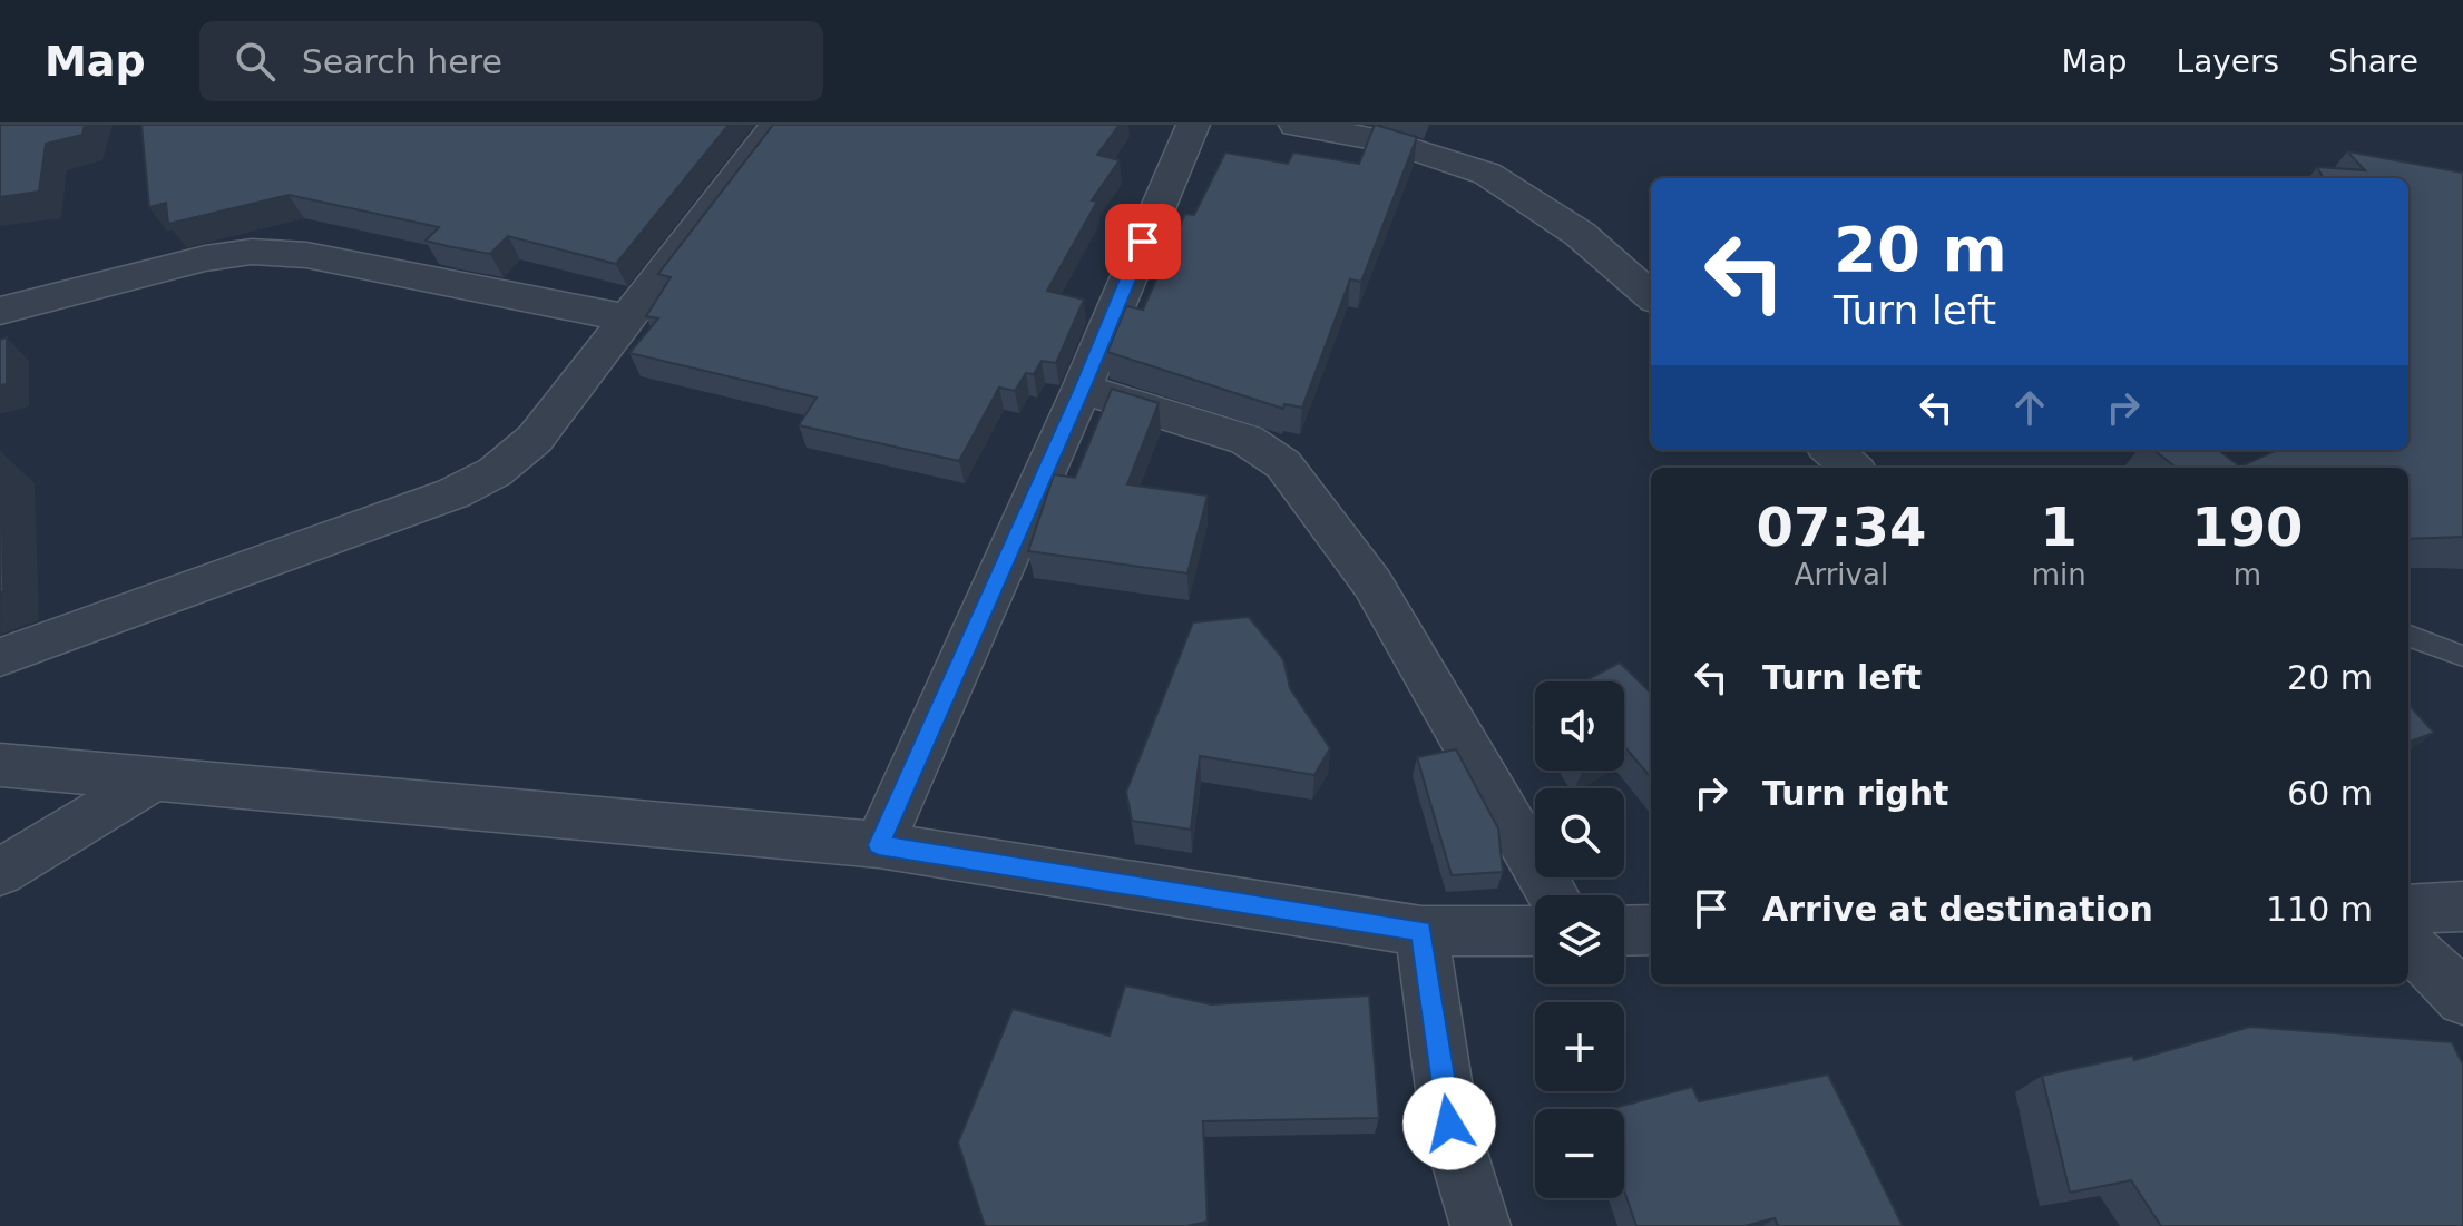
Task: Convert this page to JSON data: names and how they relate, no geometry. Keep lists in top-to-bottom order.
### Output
{
  "page": {
    "header": "Map",
    "search": "Search here",
    "nav": ["Map", "Layers", "Share"],
    "turn": ["20 m", "Turn left"],
    "eta": [
      "07:34",
      "Arrival",
      "1",
      "min",
      "190",
      "m"
    ],
    "list": [
      {
        "name": "Turn left",
        "value": "20 m"
      },
      {
        "name": "Turn right",
        "value": "60 m"
      },
      {
        "name": "Arrive at destination",
        "value": "110 m"
      }
    ],
    "map_buttons": ["+", "−"]
  }
}
